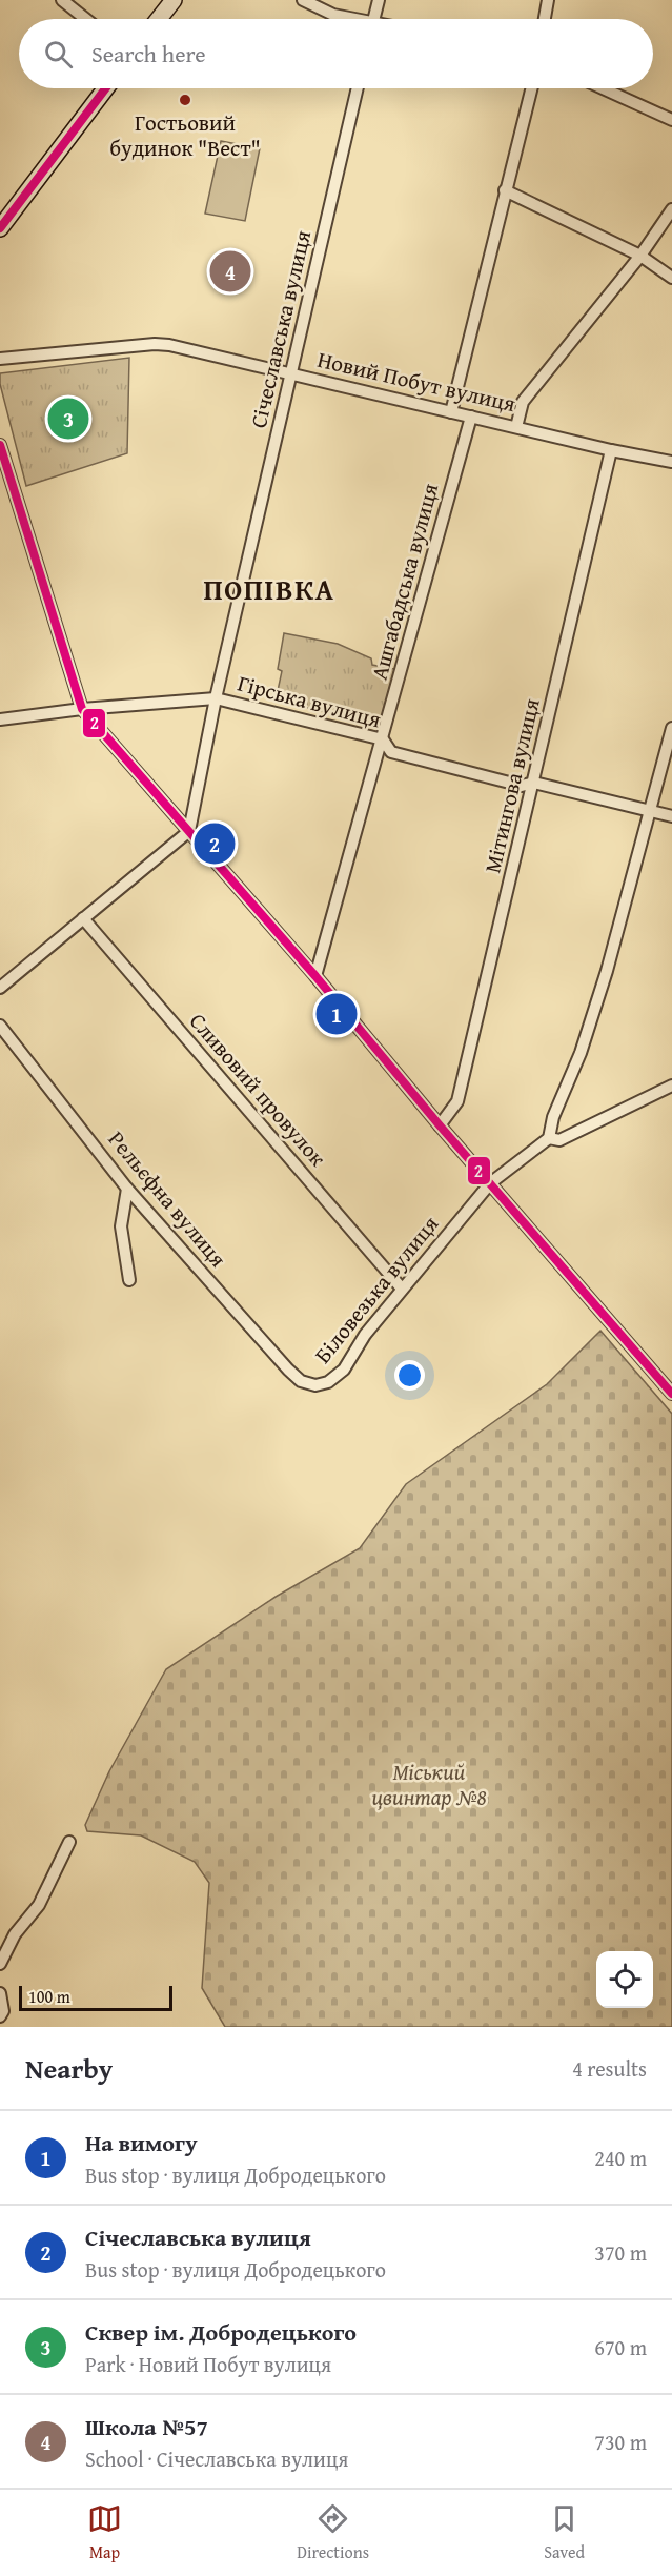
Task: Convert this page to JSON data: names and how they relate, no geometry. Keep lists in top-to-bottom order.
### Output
{
  "streets": {
    "street": [
      "Січеславська вулиця",
      "Новий Побут вулиця",
      "Ашгабадська вулиця",
      "Гірська вулиця",
      "Мітингова вулиця",
      "Сливовий провулок",
      "Рельєфна вулиця",
      "Біловезька вулиця"
    ]
  },
  "crossings": [
    ["Січеславська вулиця", "Новий Побут вулиця"],
    ["Січеславська вулиця", "Гірська вулиця"],
    ["Новий Побут вулиця", "Ашгабадська вулиця"],
    ["Новий Побут вулиця", "Мітингова вулиця"],
    ["Ашгабадська вулиця", "Гірська вулиця"],
    ["Гірська вулиця", "Мітингова вулиця"],
    ["Сливовий провулок", "Біловезька вулиця"],
    ["Рельєфна вулиця", "Біловезька вулиця"]
  ],
  "districts": ["ПОПІВКА"],
  "parks": ["Міський цвинтар №8"],
  "places": ["Гостьовий будинок \"Вест\""],
  "lines": ["transit line 2"],
  "scale_bar": "100 m",
  "page": {
    "search": "Search here",
    "pins": [
      "4",
      "3",
      "2",
      "1"
    ],
    "scale": "100 m",
    "heading": ["Nearby", "4 results"],
    "list": [
      {
        "mark": "1",
        "name": "На вимогу",
        "note": "Bus stop · вулиця Добродецького",
        "value": "240 m"
      },
      {
        "mark": "2",
        "name": "Січеславська вулиця",
        "note": "Bus stop · вулиця Добродецького",
        "value": "370 m"
      },
      {
        "mark": "3",
        "name": "Сквер ім. Добродецького",
        "note": "Park · Новий Побут вулиця",
        "value": "670 m"
      },
      {
        "mark": "4",
        "name": "Школа №57",
        "note": "School · Січеславська вулиця",
        "value": "730 m"
      }
    ],
    "nav": ["Map", "Directions", "Saved"]
  }
}
